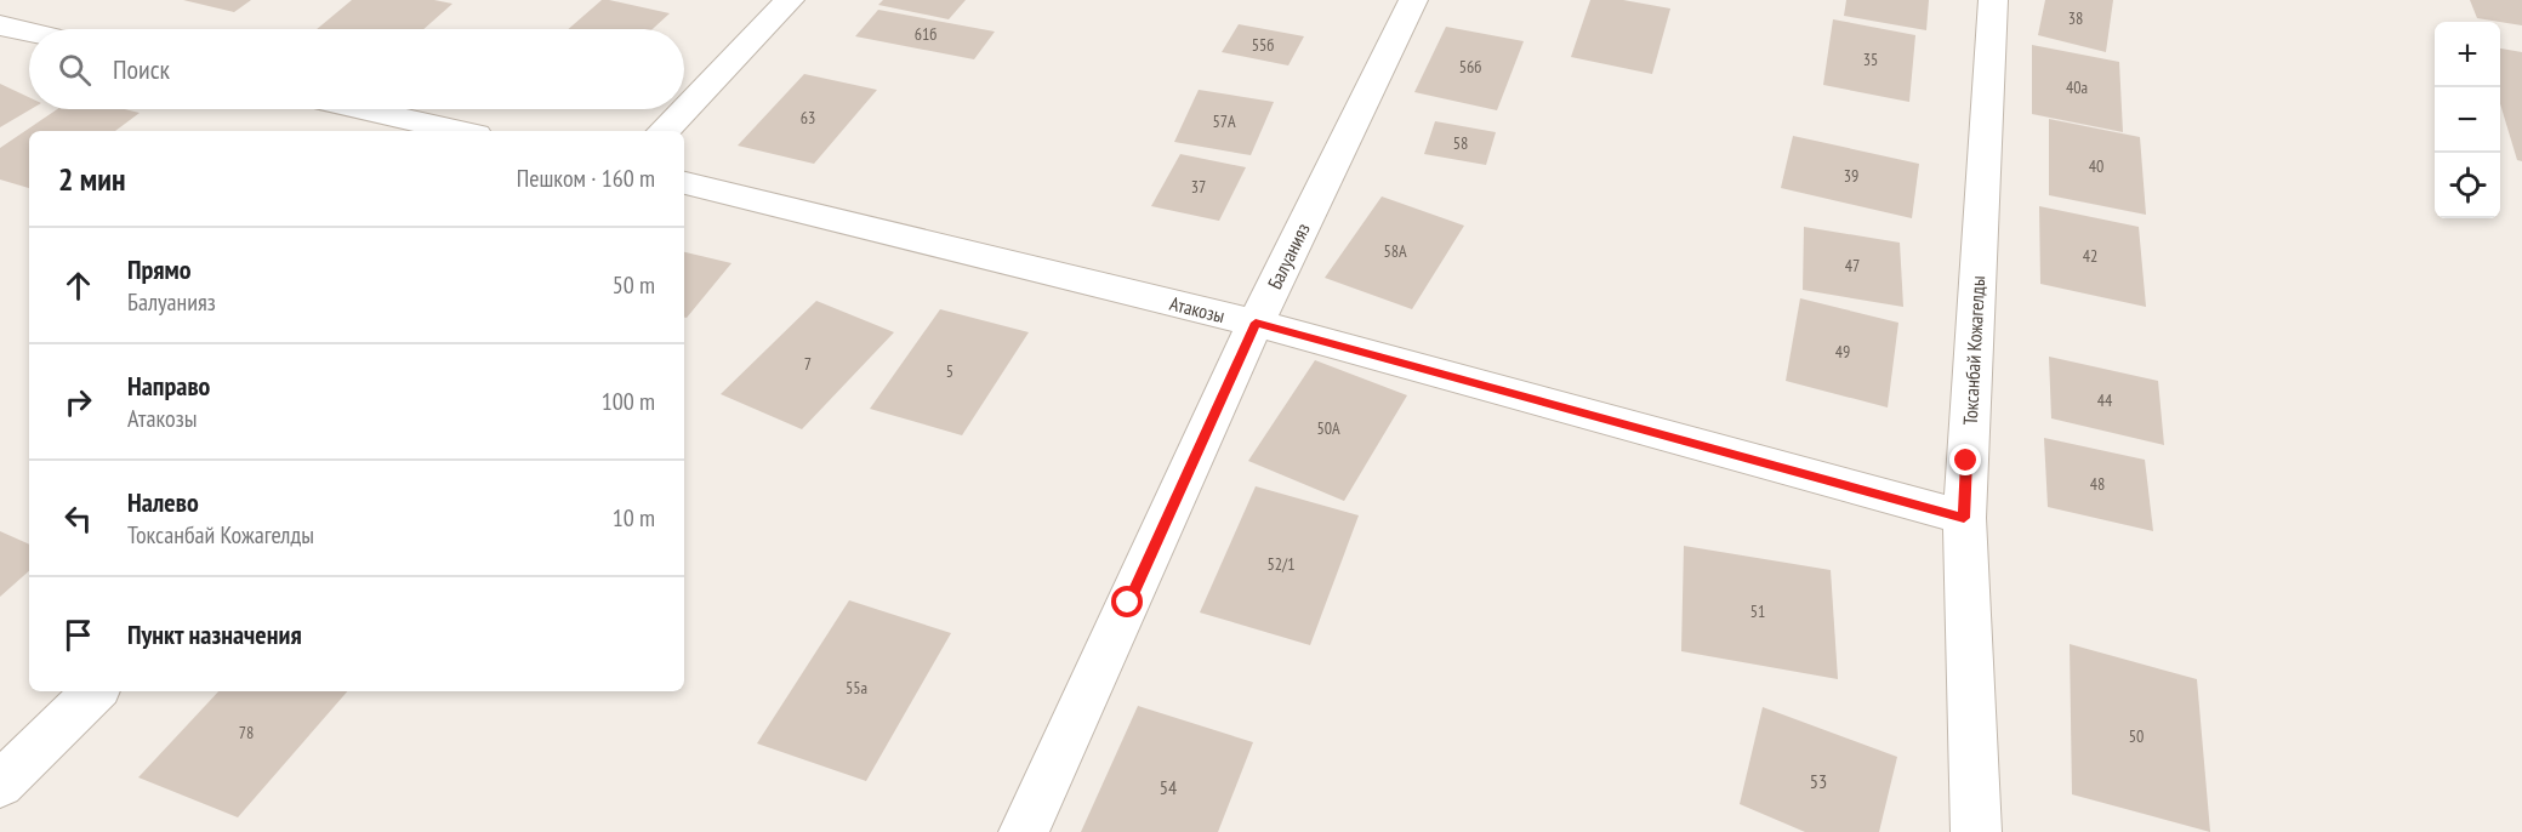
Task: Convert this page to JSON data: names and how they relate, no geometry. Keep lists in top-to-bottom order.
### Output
{
  "streets": {
    "street": ["Балуанияз", "Атакозы", "Токсанбай Кожагелды"]
  },
  "crossings": [
    ["Балуанияз", "Атакозы"],
    ["Атакозы", "Токсанбай Кожагелды"]
  ],
  "house_numbers": [
    "38",
    "61б",
    "55б",
    "35",
    "56б",
    "40а",
    "63",
    "57А",
    "58",
    "40",
    "39",
    "37",
    "58А",
    "42",
    "47",
    "49",
    "7",
    "5",
    "44",
    "50А",
    "48",
    "52/1",
    "51",
    "55а",
    "78",
    "50",
    "53",
    "54"
  ],
  "page": {
    "map_buttons": ["+", "−"],
    "search": "Поиск",
    "heading": ["2 мин", "Пешком · 160 m"],
    "list": [
      ["Прямо", "Балуанияз", "50 m"],
      ["Направо", "Атакозы", "100 m"],
      ["Налево", "Токсанбай Кожагелды", "10 m"],
      "Пункт назначения"
    ]
  }
}
